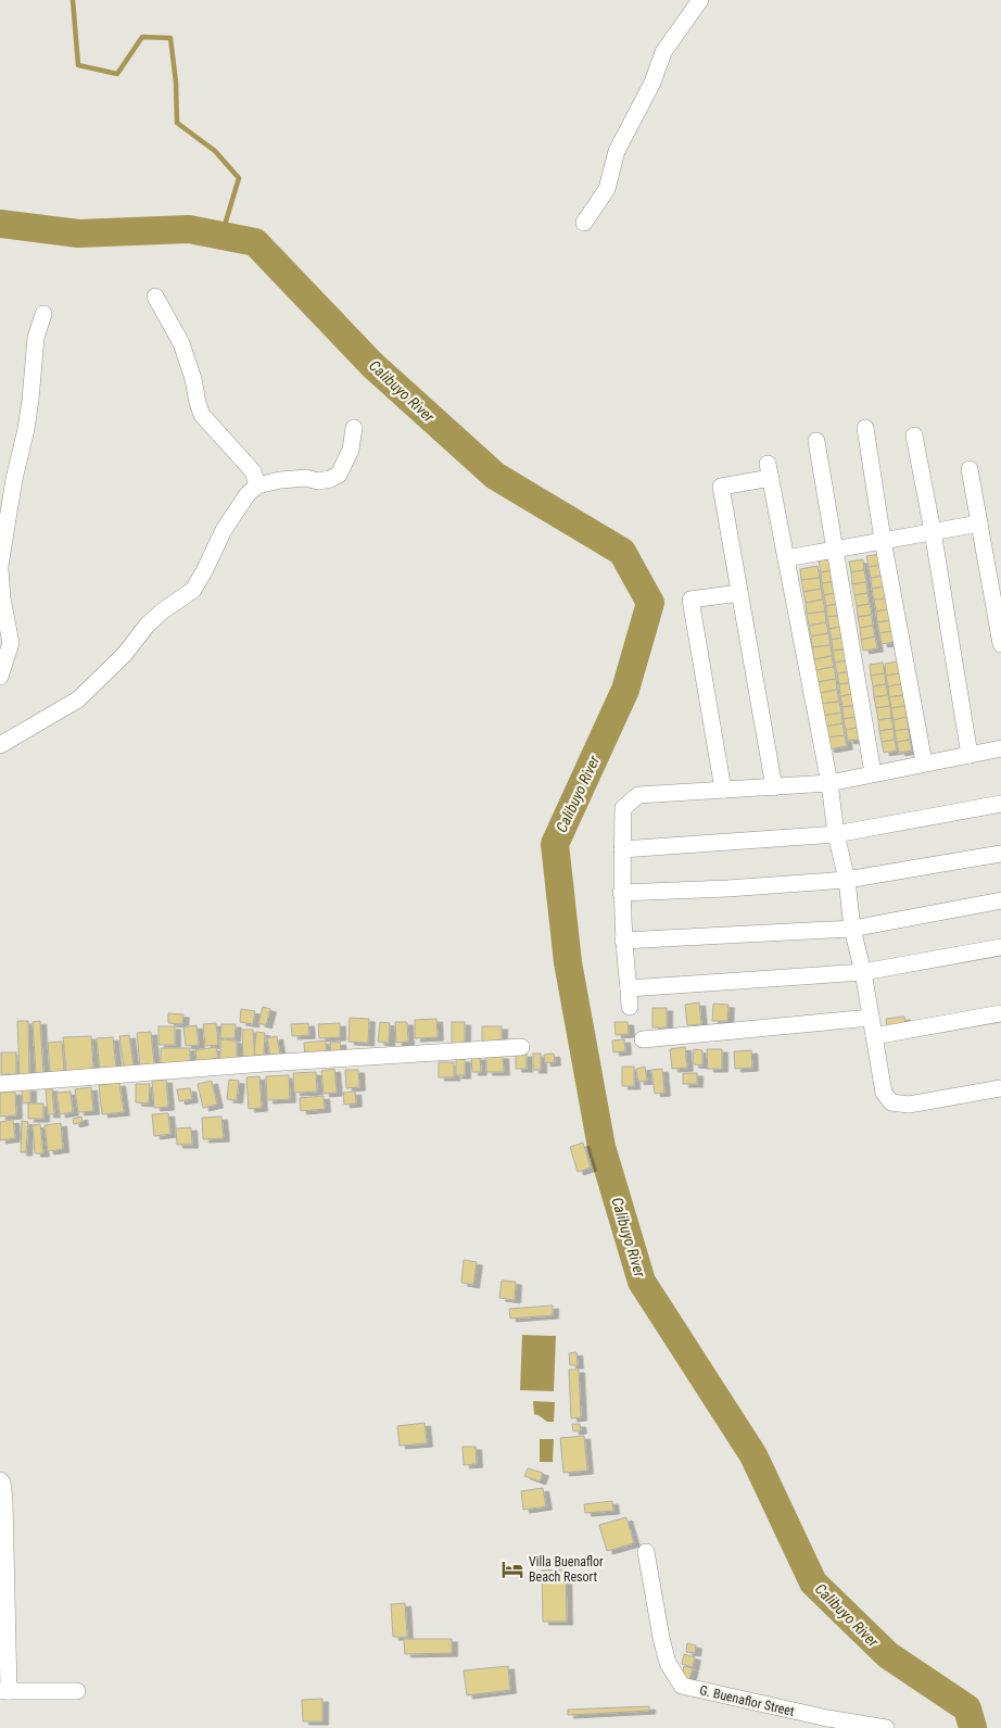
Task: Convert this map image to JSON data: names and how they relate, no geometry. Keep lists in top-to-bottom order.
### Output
{
  "streets": {
    "street": ["G. Buenaflor Street"]
  },
  "water": ["Calibuyo River"],
  "places": {
    "hotel": ["Villa Buenaflor Beach Resort"]
  }
}
